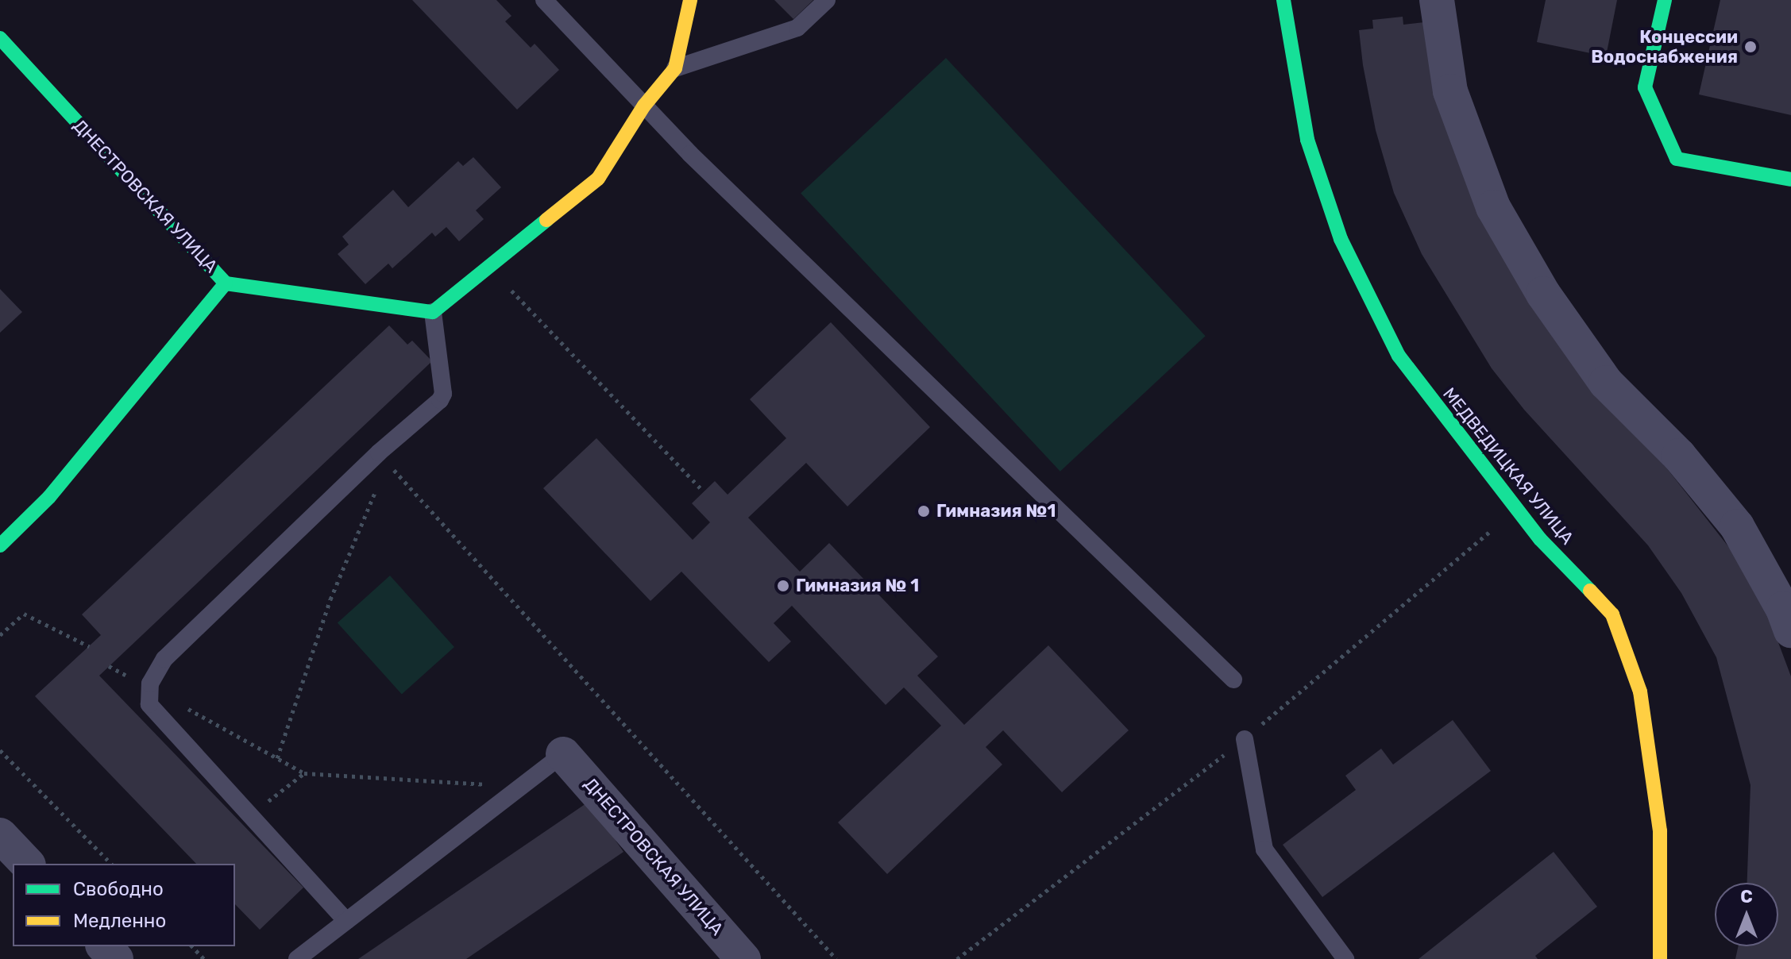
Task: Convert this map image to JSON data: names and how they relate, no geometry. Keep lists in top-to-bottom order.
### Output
{
  "streets": {
    "street": ["ДНЕСТРОВСКАЯ УЛИЦА", "МЕДВЕДИЦКАЯ УЛИЦА"]
  },
  "places": ["Концессии Водоснабжения", "Гимназия №1", "Гимназия № 1"],
  "legend": ["Свободно", "Медленно"],
  "north": "top"
}
